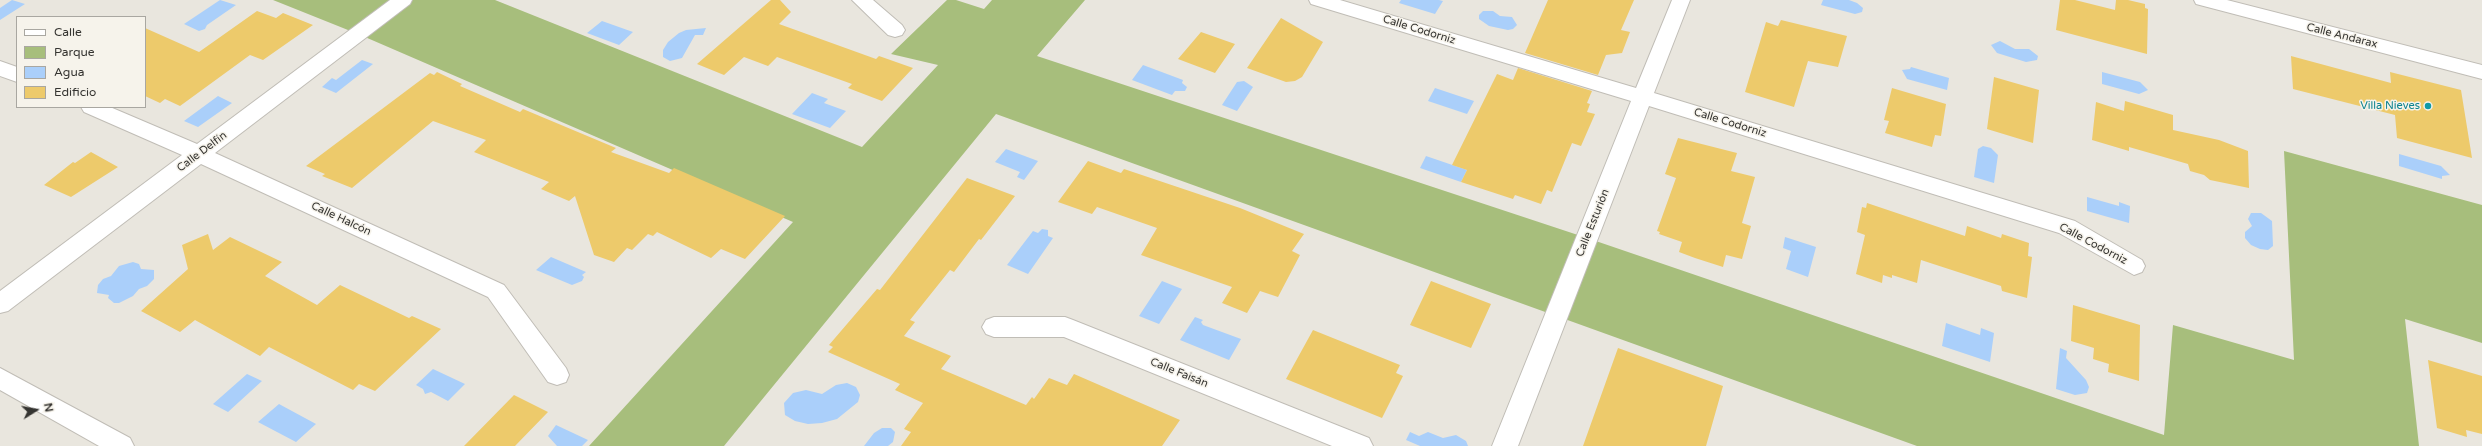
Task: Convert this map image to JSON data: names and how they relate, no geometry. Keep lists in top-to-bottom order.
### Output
{
  "streets": {
    "street": [
      "Calle Codorniz",
      "Calle Andarax",
      "Calle Delfín",
      "Calle Halcón",
      "Calle Esturión",
      "Calle Faisán"
    ]
  },
  "crossings": [
    ["Calle Codorniz", "Calle Esturión"],
    ["Calle Delfín", "Calle Halcón"]
  ],
  "places": ["Villa Nieves"],
  "legend": [
    "Calle",
    "Parque",
    "Agua",
    "Edificio"
  ],
  "north": "right"
}
